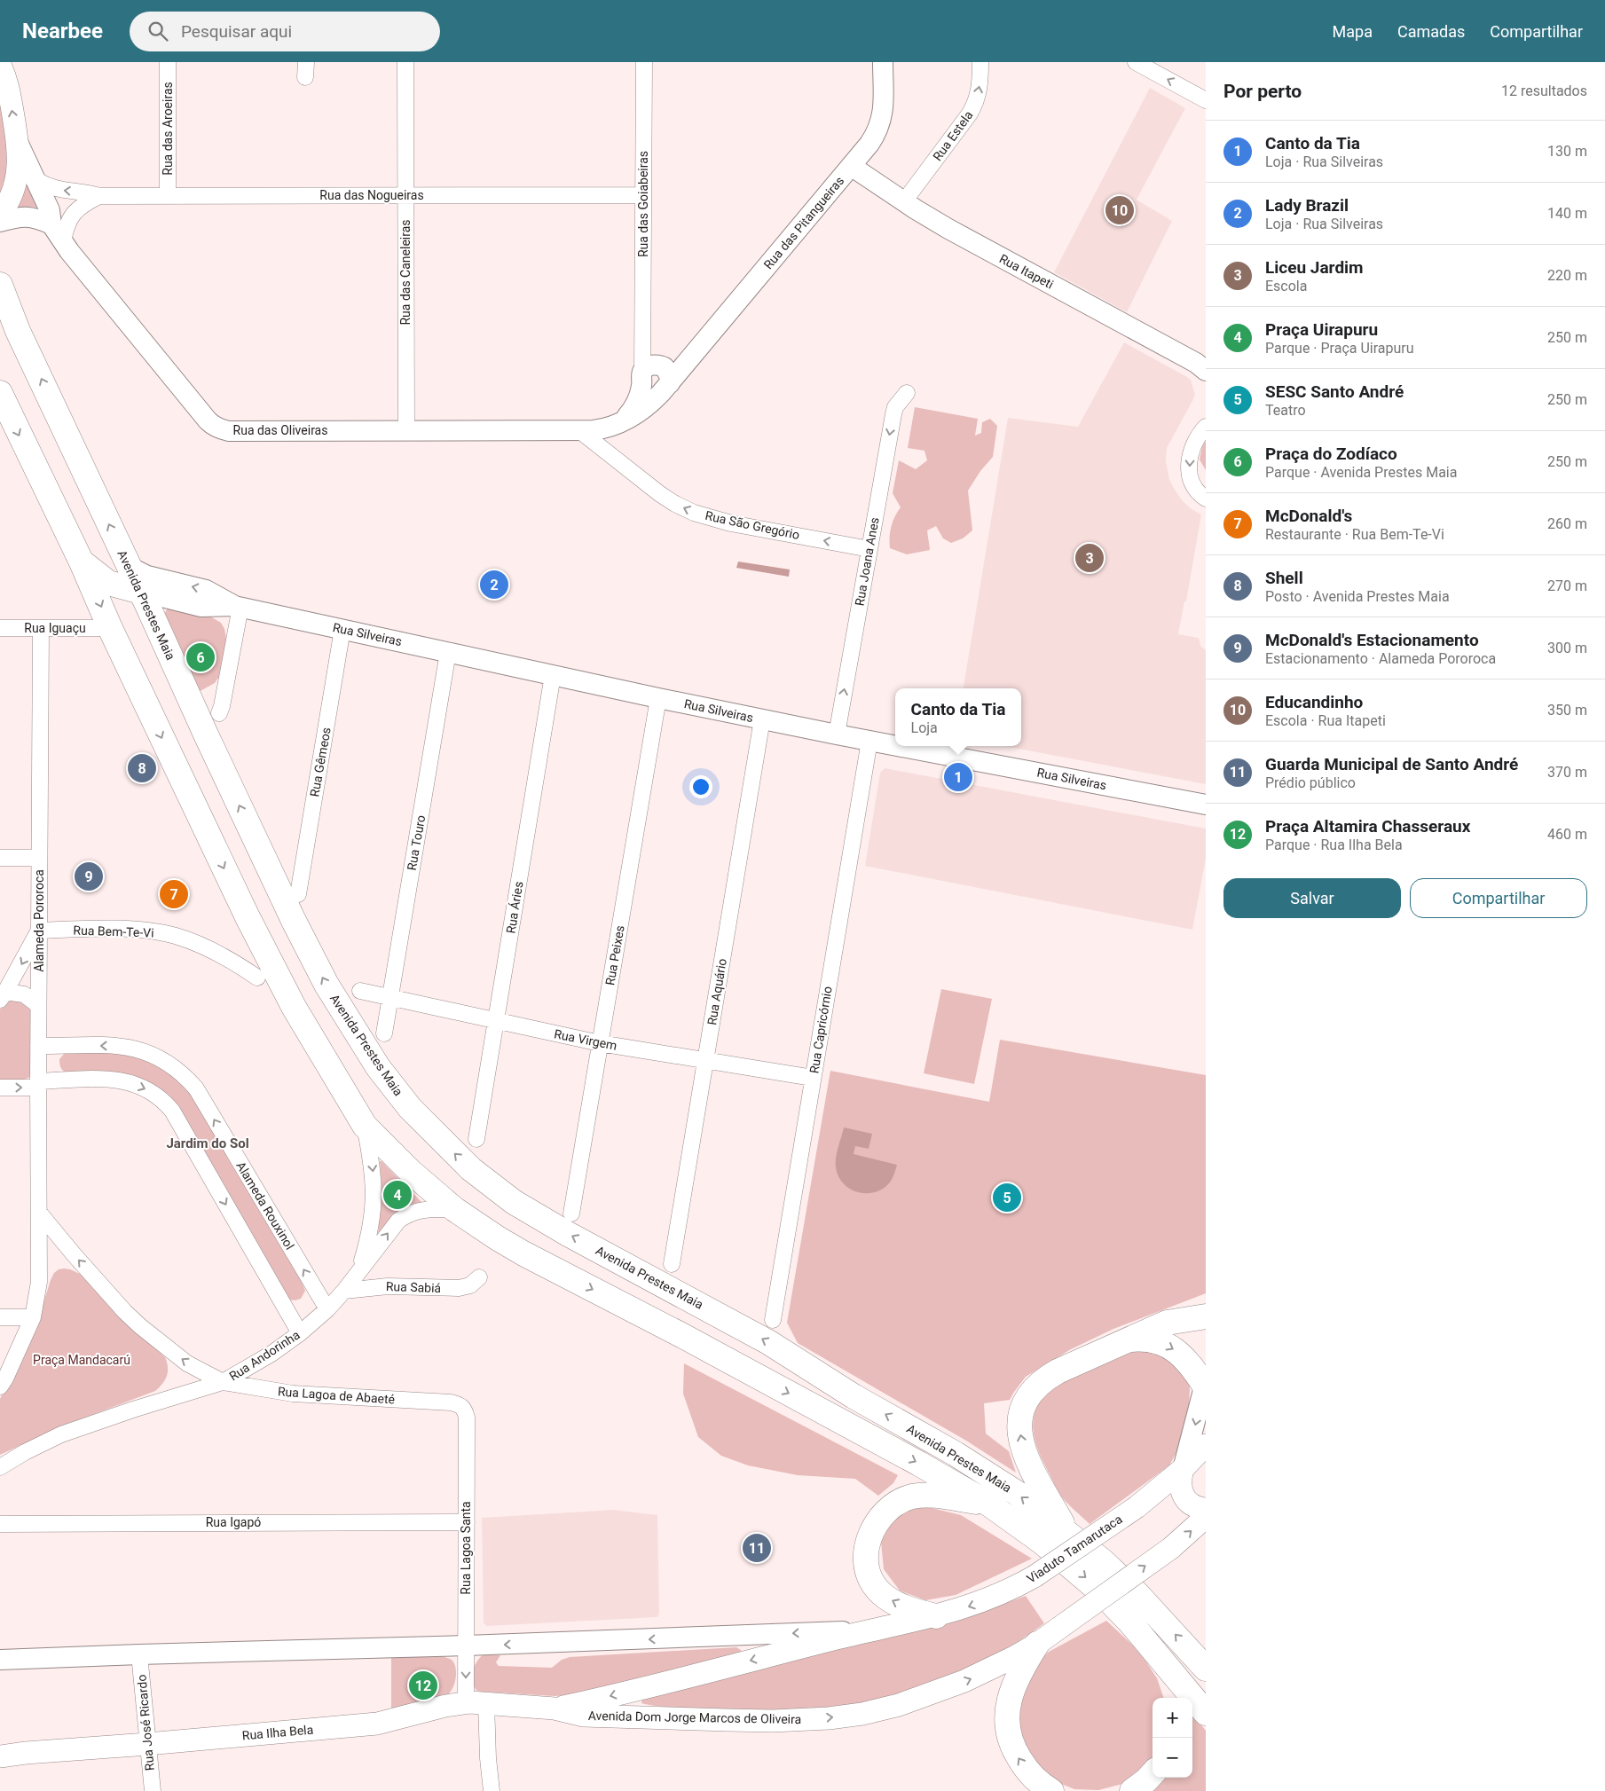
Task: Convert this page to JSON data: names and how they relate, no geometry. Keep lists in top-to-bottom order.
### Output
{
  "streets": {
    "highway": ["Avenida Prestes Maia"],
    "main road": ["Viaduto Tamarutaca", "Avenida Dom Jorge Marcos de Oliveira", "Rua Ilha Bela"],
    "street": [
      "Rua das Aroeiras",
      "Rua Estela",
      "Rua das Nogueiras",
      "Rua das Goiabeiras",
      "Rua das Pitangueiras",
      "Rua Itapeti",
      "Rua das Caneleiras",
      "Rua das Oliveiras",
      "Rua São Gregório",
      "Rua Joana Anes",
      "Rua Iguaçu",
      "Rua Silveiras",
      "Rua Gêmeos",
      "Rua Touro",
      "Rua Áries",
      "Alameda Pororoca",
      "Rua Bem-Te-Vi",
      "Rua Peixes",
      "Rua Aquário",
      "Rua Capricórnio",
      "Rua Virgem",
      "Alameda Rouxinol",
      "Rua Sabiá",
      "Rua Andorinha",
      "Rua Lagoa de Abaeté",
      "Rua Igapó",
      "Rua Lagoa Santa",
      "Rua José Ricardo"
    ]
  },
  "crossings": [
    ["Rua das Aroeiras", "Rua das Nogueiras"],
    ["Rua Estela", "Rua Itapeti"],
    ["Rua das Nogueiras", "Rua das Goiabeiras"],
    ["Rua das Nogueiras", "Rua das Caneleiras"],
    ["Rua das Nogueiras", "Rua das Oliveiras"],
    ["Rua das Goiabeiras", "Rua das Pitangueiras"],
    ["Rua das Pitangueiras", "Rua Itapeti"],
    ["Rua das Pitangueiras", "Rua das Oliveiras"],
    ["Rua das Pitangueiras", "Rua São Gregório"],
    ["Rua das Caneleiras", "Rua das Oliveiras"],
    ["Rua das Oliveiras", "Rua São Gregório"],
    ["Rua São Gregório", "Rua Joana Anes"],
    ["Rua Joana Anes", "Rua Silveiras"],
    ["Avenida Prestes Maia", "Rua Iguaçu"],
    ["Avenida Prestes Maia", "Rua Silveiras"],
    ["Avenida Prestes Maia", "Rua Andorinha"],
    ["Rua Iguaçu", "Alameda Pororoca"],
    ["Rua Silveiras", "Rua Gêmeos"],
    ["Rua Silveiras", "Rua Touro"],
    ["Rua Silveiras", "Rua Áries"],
    ["Rua Silveiras", "Rua Peixes"],
    ["Rua Silveiras", "Rua Aquário"],
    ["Rua Silveiras", "Rua Capricórnio"],
    ["Rua Touro", "Rua Virgem"],
    ["Rua Áries", "Rua Virgem"],
    ["Alameda Pororoca", "Rua Bem-Te-Vi"],
    ["Alameda Pororoca", "Alameda Rouxinol"],
    ["Rua Peixes", "Rua Virgem"],
    ["Rua Aquário", "Rua Virgem"],
    ["Rua Capricórnio", "Rua Virgem"],
    ["Alameda Rouxinol", "Rua Andorinha"],
    ["Rua Sabiá", "Rua Andorinha"],
    ["Rua Andorinha", "Rua Lagoa de Abaeté"],
    ["Rua Lagoa de Abaeté", "Rua Lagoa Santa"],
    ["Rua Igapó", "Rua Lagoa Santa"],
    ["Rua Lagoa Santa", "Rua Ilha Bela"],
    ["Viaduto Tamarutaca", "Avenida Dom Jorge Marcos de Oliveira"],
    ["Avenida Dom Jorge Marcos de Oliveira", "Rua Ilha Bela"],
    ["Rua José Ricardo", "Rua Ilha Bela"]
  ],
  "one_way": ["Rua Estela", "Rua São Gregório", "Rua Andorinha"],
  "districts": ["Jardim do Sol"],
  "parks": ["Praça Mandacarú"],
  "page": {
    "header": "Nearbee",
    "search": "Pesquisar aqui",
    "nav": ["Mapa", "Camadas", "Compartilhar"],
    "heading": ["Por perto", "12 resultados"],
    "list": [
      {
        "mark": "1",
        "name": "Canto da Tia",
        "note": "Loja · Rua Silveiras",
        "value": "130 m"
      },
      {
        "mark": "2",
        "name": "Lady Brazil",
        "note": "Loja · Rua Silveiras",
        "value": "140 m"
      },
      {
        "mark": "3",
        "name": "Liceu Jardim",
        "note": "Escola",
        "value": "220 m"
      },
      {
        "mark": "4",
        "name": "Praça Uirapuru",
        "note": "Parque · Praça Uirapuru",
        "value": "250 m"
      },
      {
        "mark": "5",
        "name": "SESC Santo André",
        "note": "Teatro",
        "value": "250 m"
      },
      {
        "mark": "6",
        "name": "Praça do Zodíaco",
        "note": "Parque · Avenida Prestes Maia",
        "value": "250 m"
      },
      {
        "mark": "7",
        "name": "McDonald's",
        "note": "Restaurante · Rua Bem-Te-Vi",
        "value": "260 m"
      },
      {
        "mark": "8",
        "name": "Shell",
        "note": "Posto · Avenida Prestes Maia",
        "value": "270 m"
      },
      {
        "mark": "9",
        "name": "McDonald's Estacionamento",
        "note": "Estacionamento · Alameda Pororoca",
        "value": "300 m"
      },
      {
        "mark": "10",
        "name": "Educandinho",
        "note": "Escola · Rua Itapeti",
        "value": "350 m"
      },
      {
        "mark": "11",
        "name": "Guarda Municipal de Santo André",
        "note": "Prédio público",
        "value": "370 m"
      },
      {
        "mark": "12",
        "name": "Praça Altamira Chasseraux",
        "note": "Parque · Rua Ilha Bela",
        "value": "460 m"
      }
    ],
    "pins": [
      "10",
      "3",
      "2",
      "6",
      "8",
      "1",
      "9",
      "7",
      "4",
      "5",
      "11",
      "12"
    ],
    "popup": ["Canto da Tia", "Loja"],
    "buttons": ["Salvar", "Compartilhar"],
    "map_buttons": ["+", "−"]
  }
}
